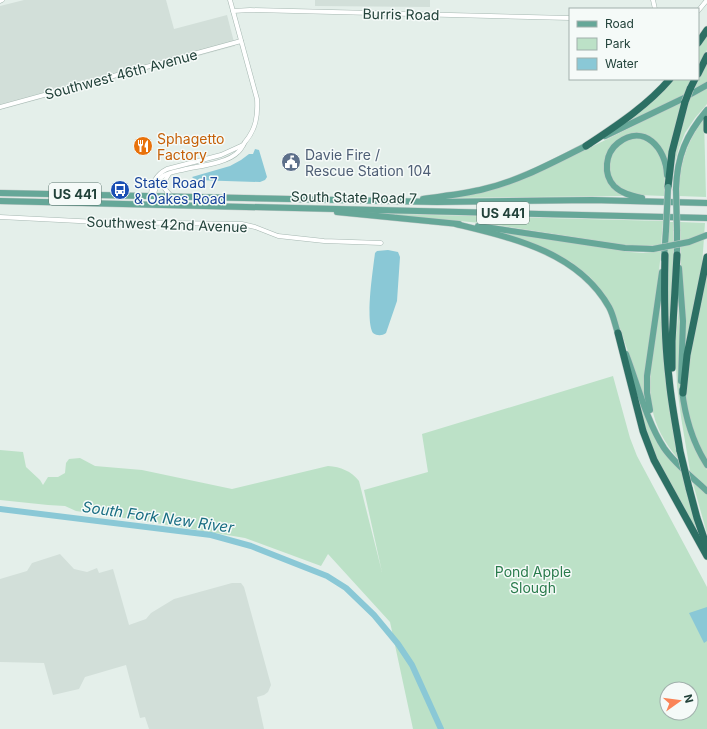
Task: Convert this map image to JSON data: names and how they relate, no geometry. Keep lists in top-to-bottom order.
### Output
{
  "streets": {
    "main road": ["US 441", "South State Road 7"],
    "street": ["Burris Road", "Southwest 46th Avenue", "Southwest 42nd Avenue"]
  },
  "water": ["South Fork New River"],
  "parks": ["Pond Apple Slough"],
  "places": {
    "restaurant": ["Sphagetto Factory"],
    "public building": ["Davie Fire / Rescue Station 104"],
    "bus stop": ["State Road 7 & Oakes Road"]
  },
  "legend": ["Road", "Park", "Water"],
  "north": "right"
}
